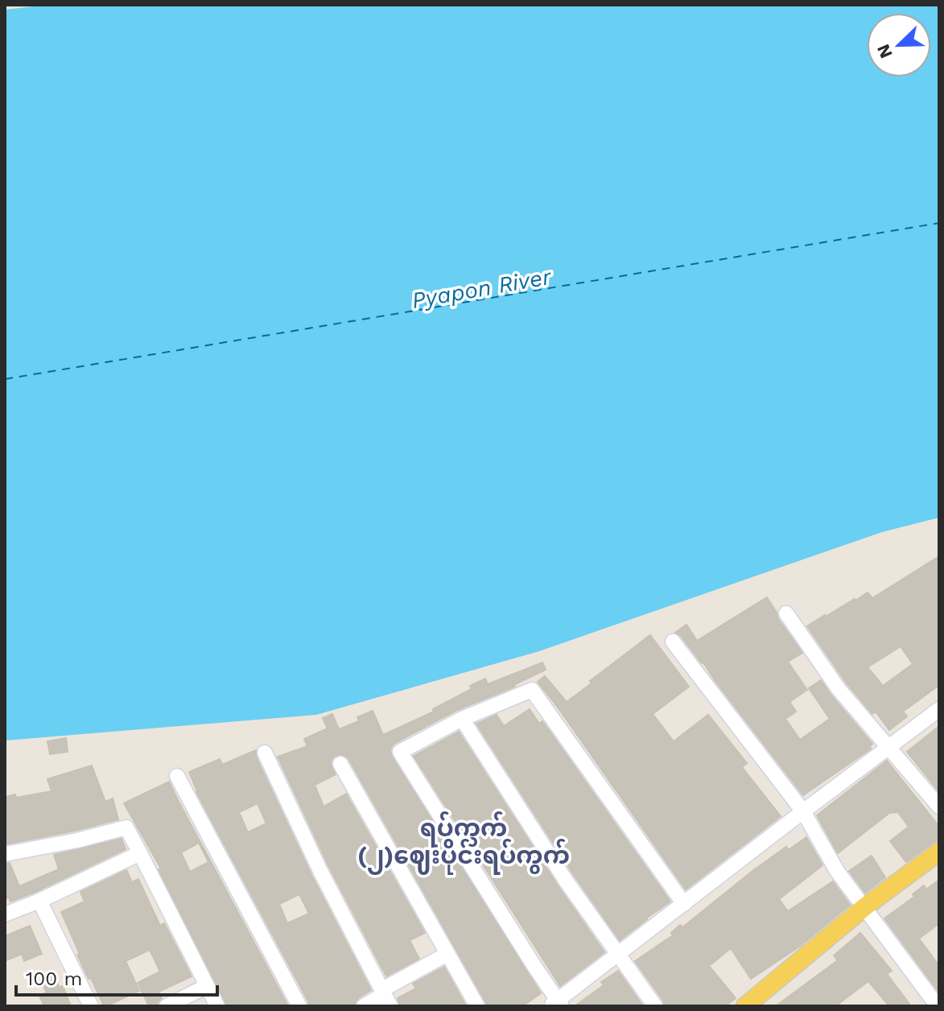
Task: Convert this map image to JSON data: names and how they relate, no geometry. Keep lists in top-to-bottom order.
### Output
{
  "districts": ["ရပ်ကွက် (၂)ဈေးပိုင်းရပ်ကွက်"],
  "water": ["Pyapon River"],
  "scale_bar": "100 m",
  "north": "bottom left"
}
